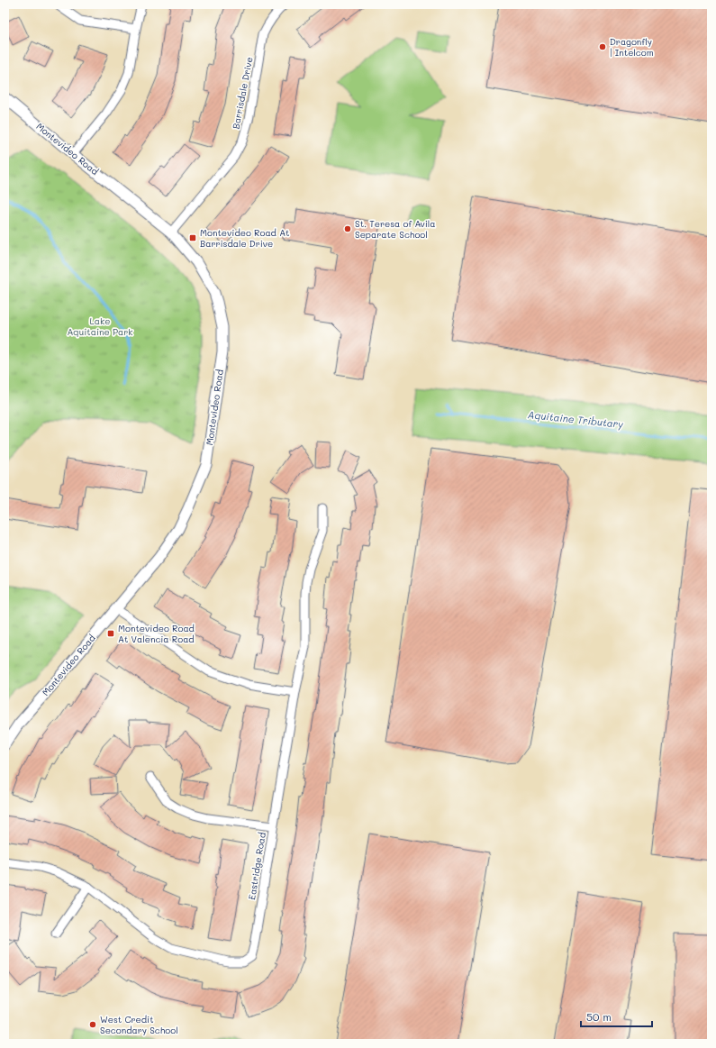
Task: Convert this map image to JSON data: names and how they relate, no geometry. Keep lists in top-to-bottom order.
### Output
{
  "streets": {
    "street": ["Barrisdale Drive", "Montevideo Road", "Eastridge Road"]
  },
  "crossings": [
    ["Barrisdale Drive", "Montevideo Road"]
  ],
  "water": ["Aquitaine Tributary"],
  "parks": ["Lake Aquitaine Park"],
  "places": {
    "other": ["Dragonfly | Intelcom", "St. Teresa of Avila Separate School", "West Credit Secondary School"],
    "transit": ["Montevideo Road At Barrisdale Drive", "Montevideo Road At Valencia Road"]
  },
  "scale_bar": "50 m"
}
